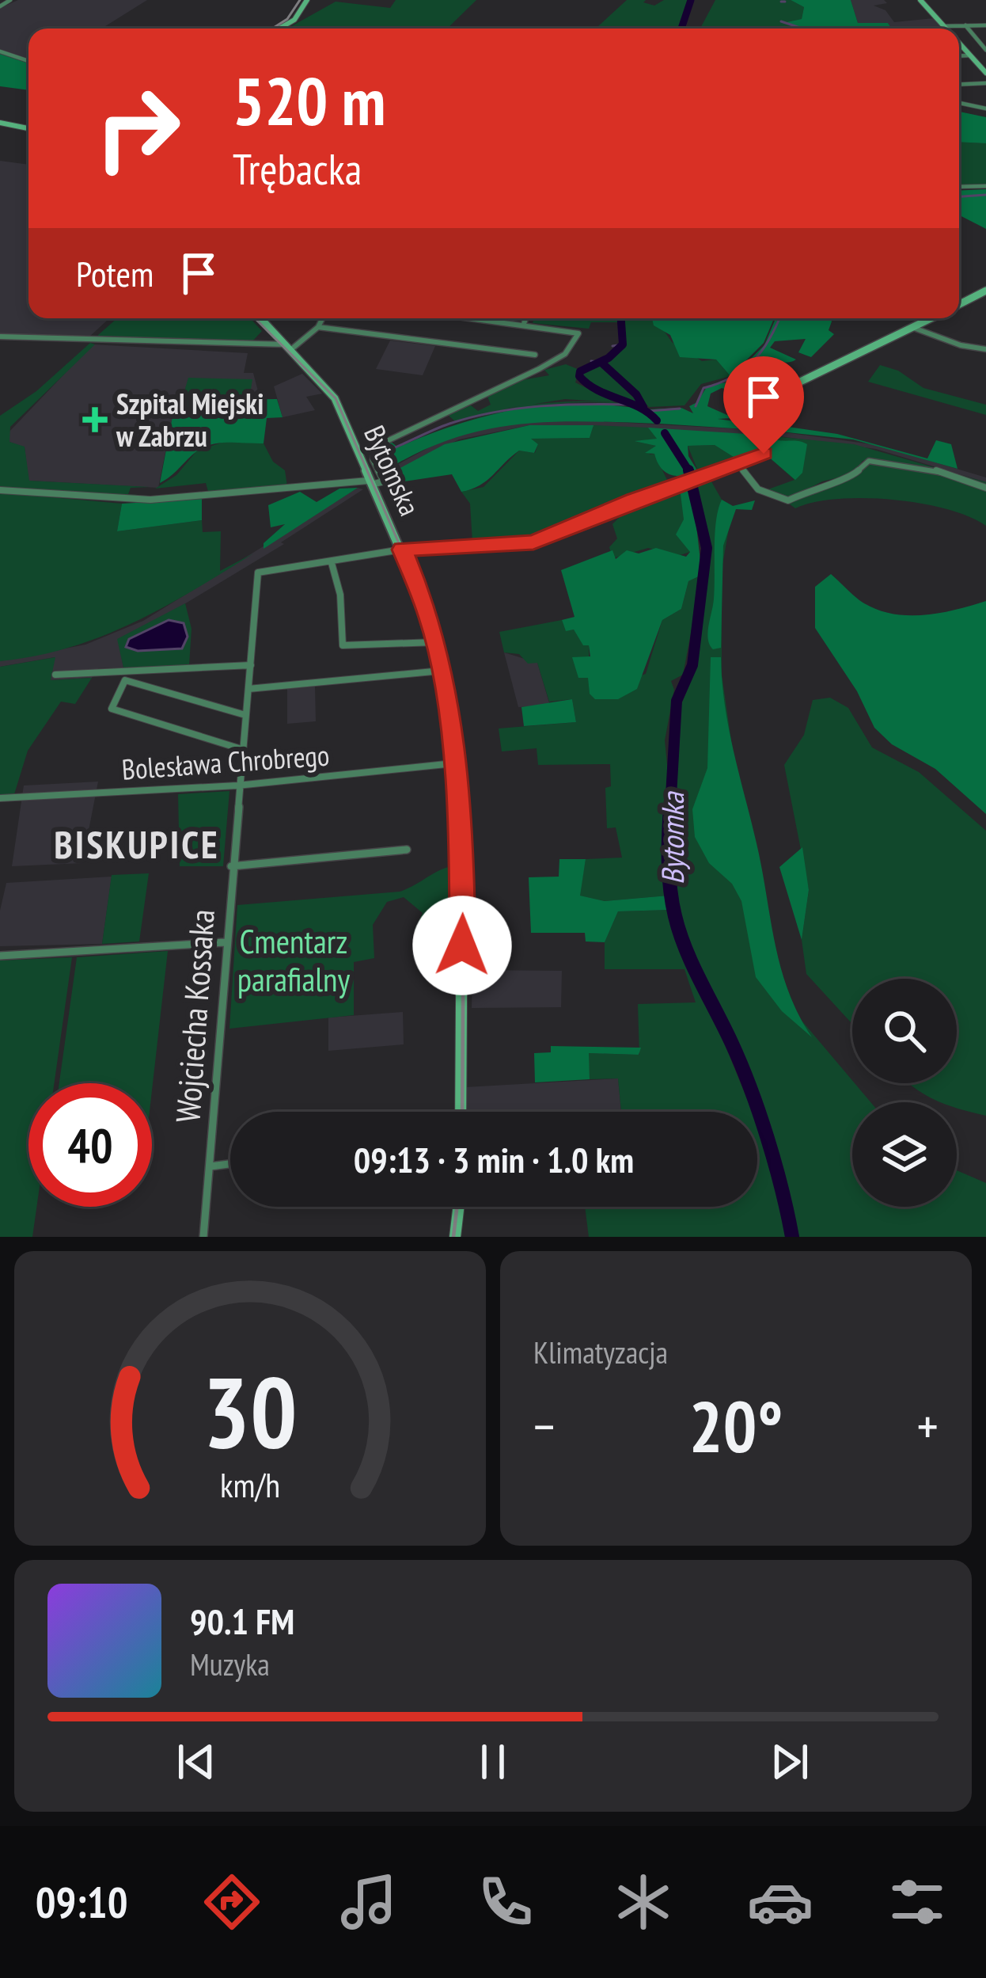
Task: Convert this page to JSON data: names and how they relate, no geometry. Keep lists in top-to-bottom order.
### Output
{
  "streets": {
    "street": ["Bytomska", "Bolesława Chrobrego", "Wojciecha Kossaka"]
  },
  "crossings": [
    ["Bytomska", "Bolesława Chrobrego"],
    ["Bolesława Chrobrego", "Wojciecha Kossaka"]
  ],
  "districts": ["BISKUPICE"],
  "water": ["Bytomka"],
  "parks": ["Cmentarz parafialny"],
  "places": {
    "health": ["Szpital Miejski w Zabrzu"]
  },
  "page": {
    "turn": ["520 m", "Trębacka"],
    "then": "Potem",
    "limit": "40",
    "trip": "09:13 · 3 min · 1.0 km",
    "tile": "Klimatyzacja",
    "heat": ["−", "20°", "+"],
    "song": ["90.1 FM", "Muzyka"],
    "tabs": "09:10",
    "gauge": ["30", "km/h"]
  }
}
